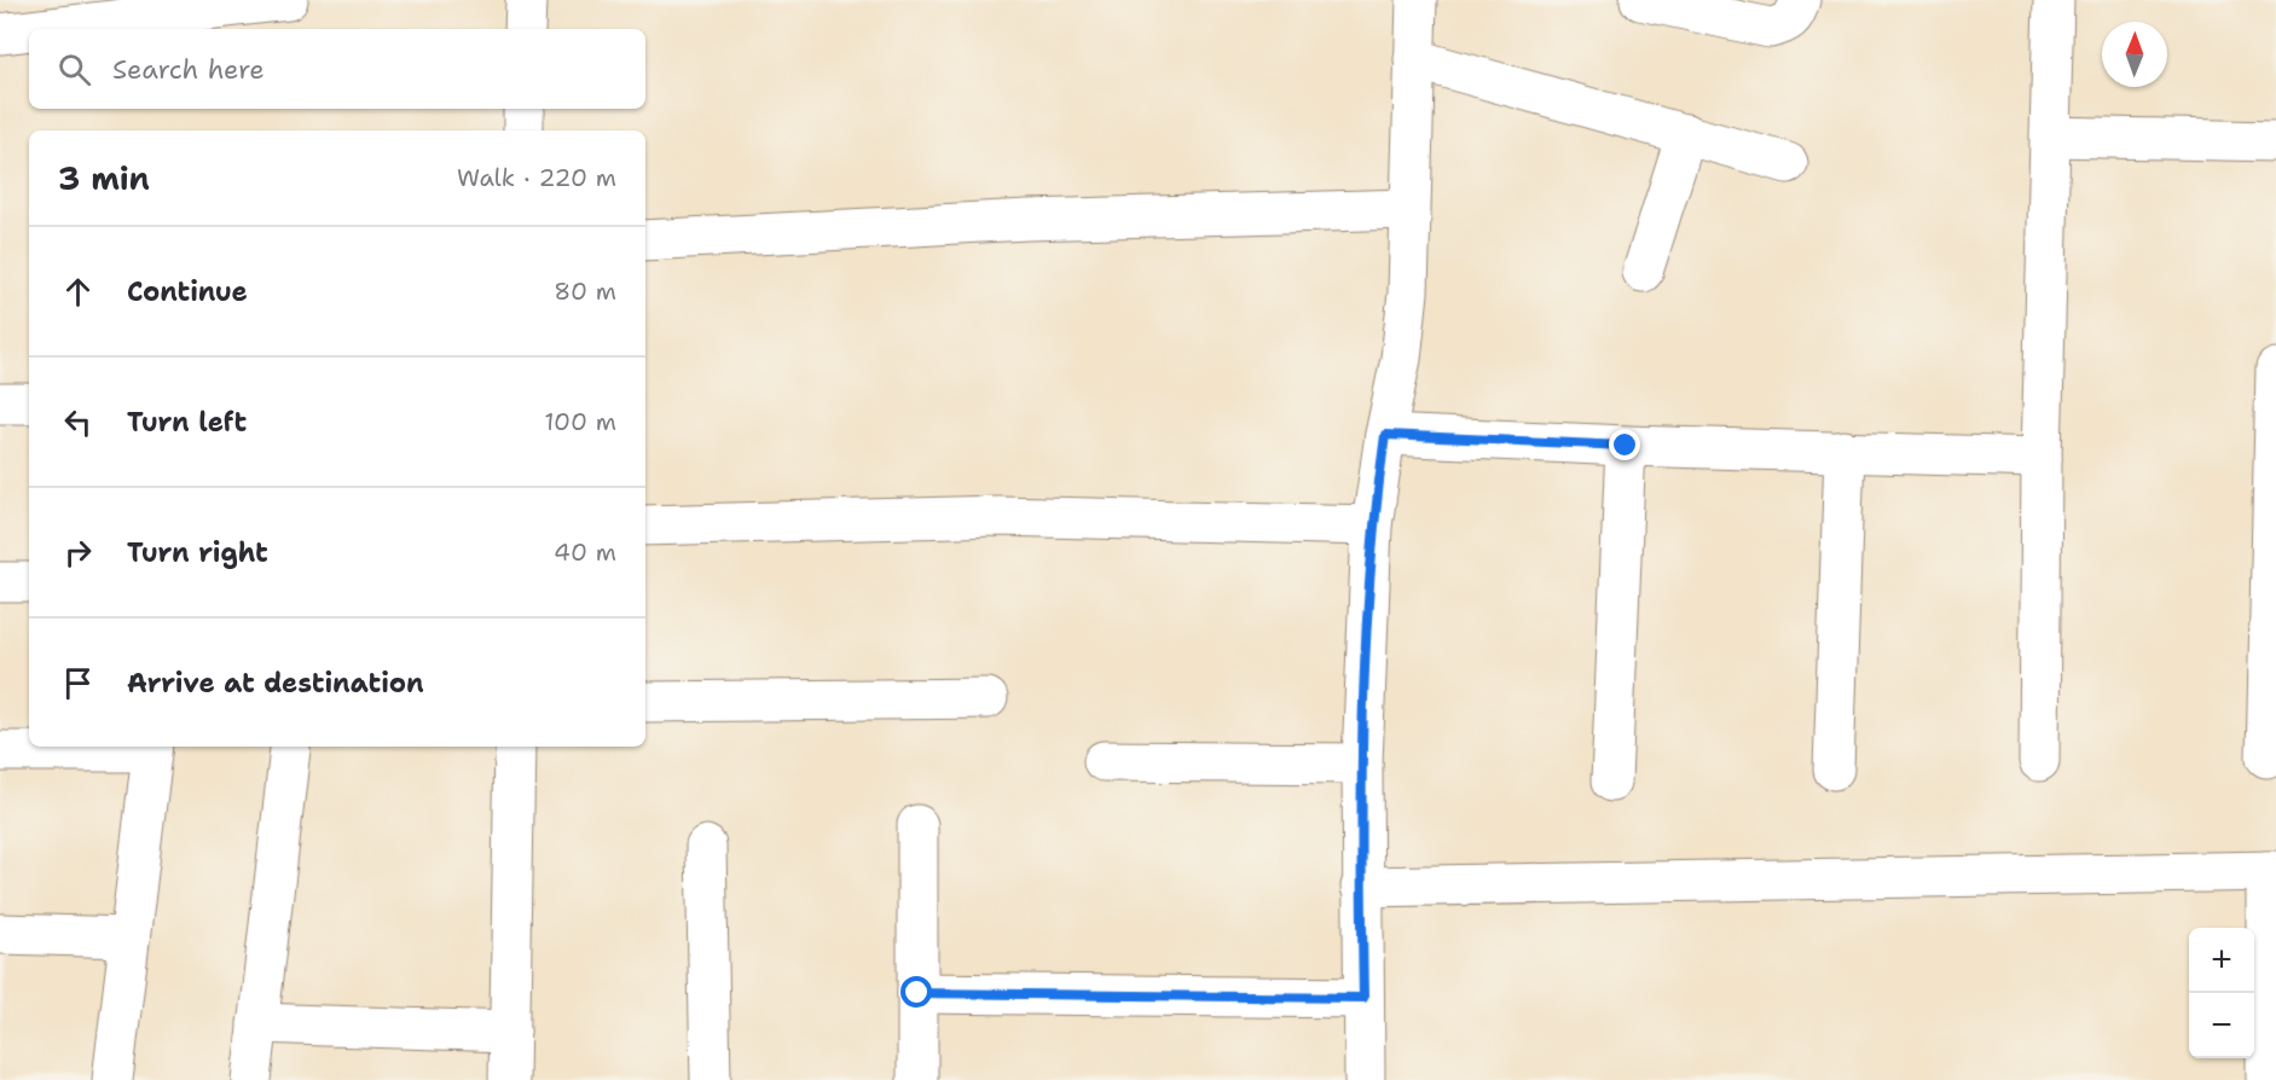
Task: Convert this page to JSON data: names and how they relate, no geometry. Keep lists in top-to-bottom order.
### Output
{
  "north": "top",
  "page": {
    "search": "Search here",
    "heading": ["3 min", "Walk · 220 m"],
    "list": [
      ["Continue", "80 m"],
      ["Turn left", "100 m"],
      ["Turn right", "40 m"],
      "Arrive at destination"
    ],
    "map_buttons": ["+", "−"]
  }
}
